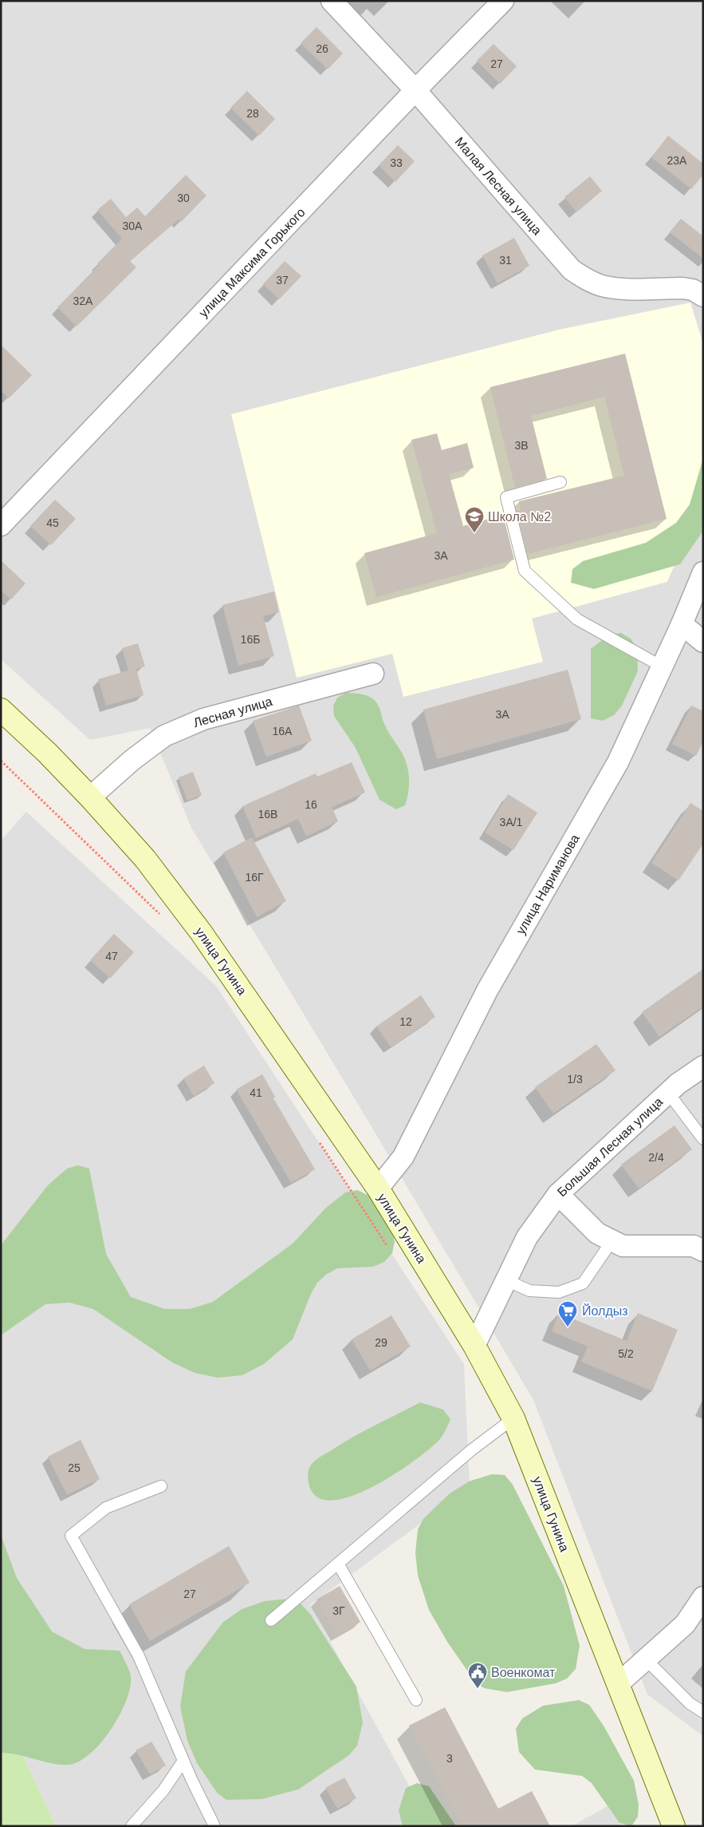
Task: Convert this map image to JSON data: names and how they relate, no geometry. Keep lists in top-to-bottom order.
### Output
{
  "streets": {
    "main road": ["улица Гунина"],
    "street": [
      "Малая Лесная улица",
      "улица Максима Горького",
      "Лесная улица",
      "улица Нариманова",
      "Большая Лесная улица"
    ]
  },
  "crossings": [
    ["Малая Лесная улица", "улица Максима Горького"],
    ["Лесная улица", "улица Гунина"],
    ["улица Нариманова", "улица Гунина"],
    ["улица Гунина", "Большая Лесная улица"]
  ],
  "places": {
    "school or university": ["Школа №2"],
    "supermarket": ["Йолдыз"],
    "public building": ["Военкомат"]
  },
  "house_numbers": [
    "26",
    "27",
    "28",
    "23А",
    "33",
    "30",
    "30А",
    "31",
    "37",
    "32А",
    "3В",
    "45",
    "3А",
    "16Б",
    "3А",
    "16А",
    "16",
    "16В",
    "3А/1",
    "16Г",
    "47",
    "12",
    "1/3",
    "41",
    "2/4",
    "29",
    "5/2",
    "25",
    "27",
    "3Г",
    "3"
  ]
}
